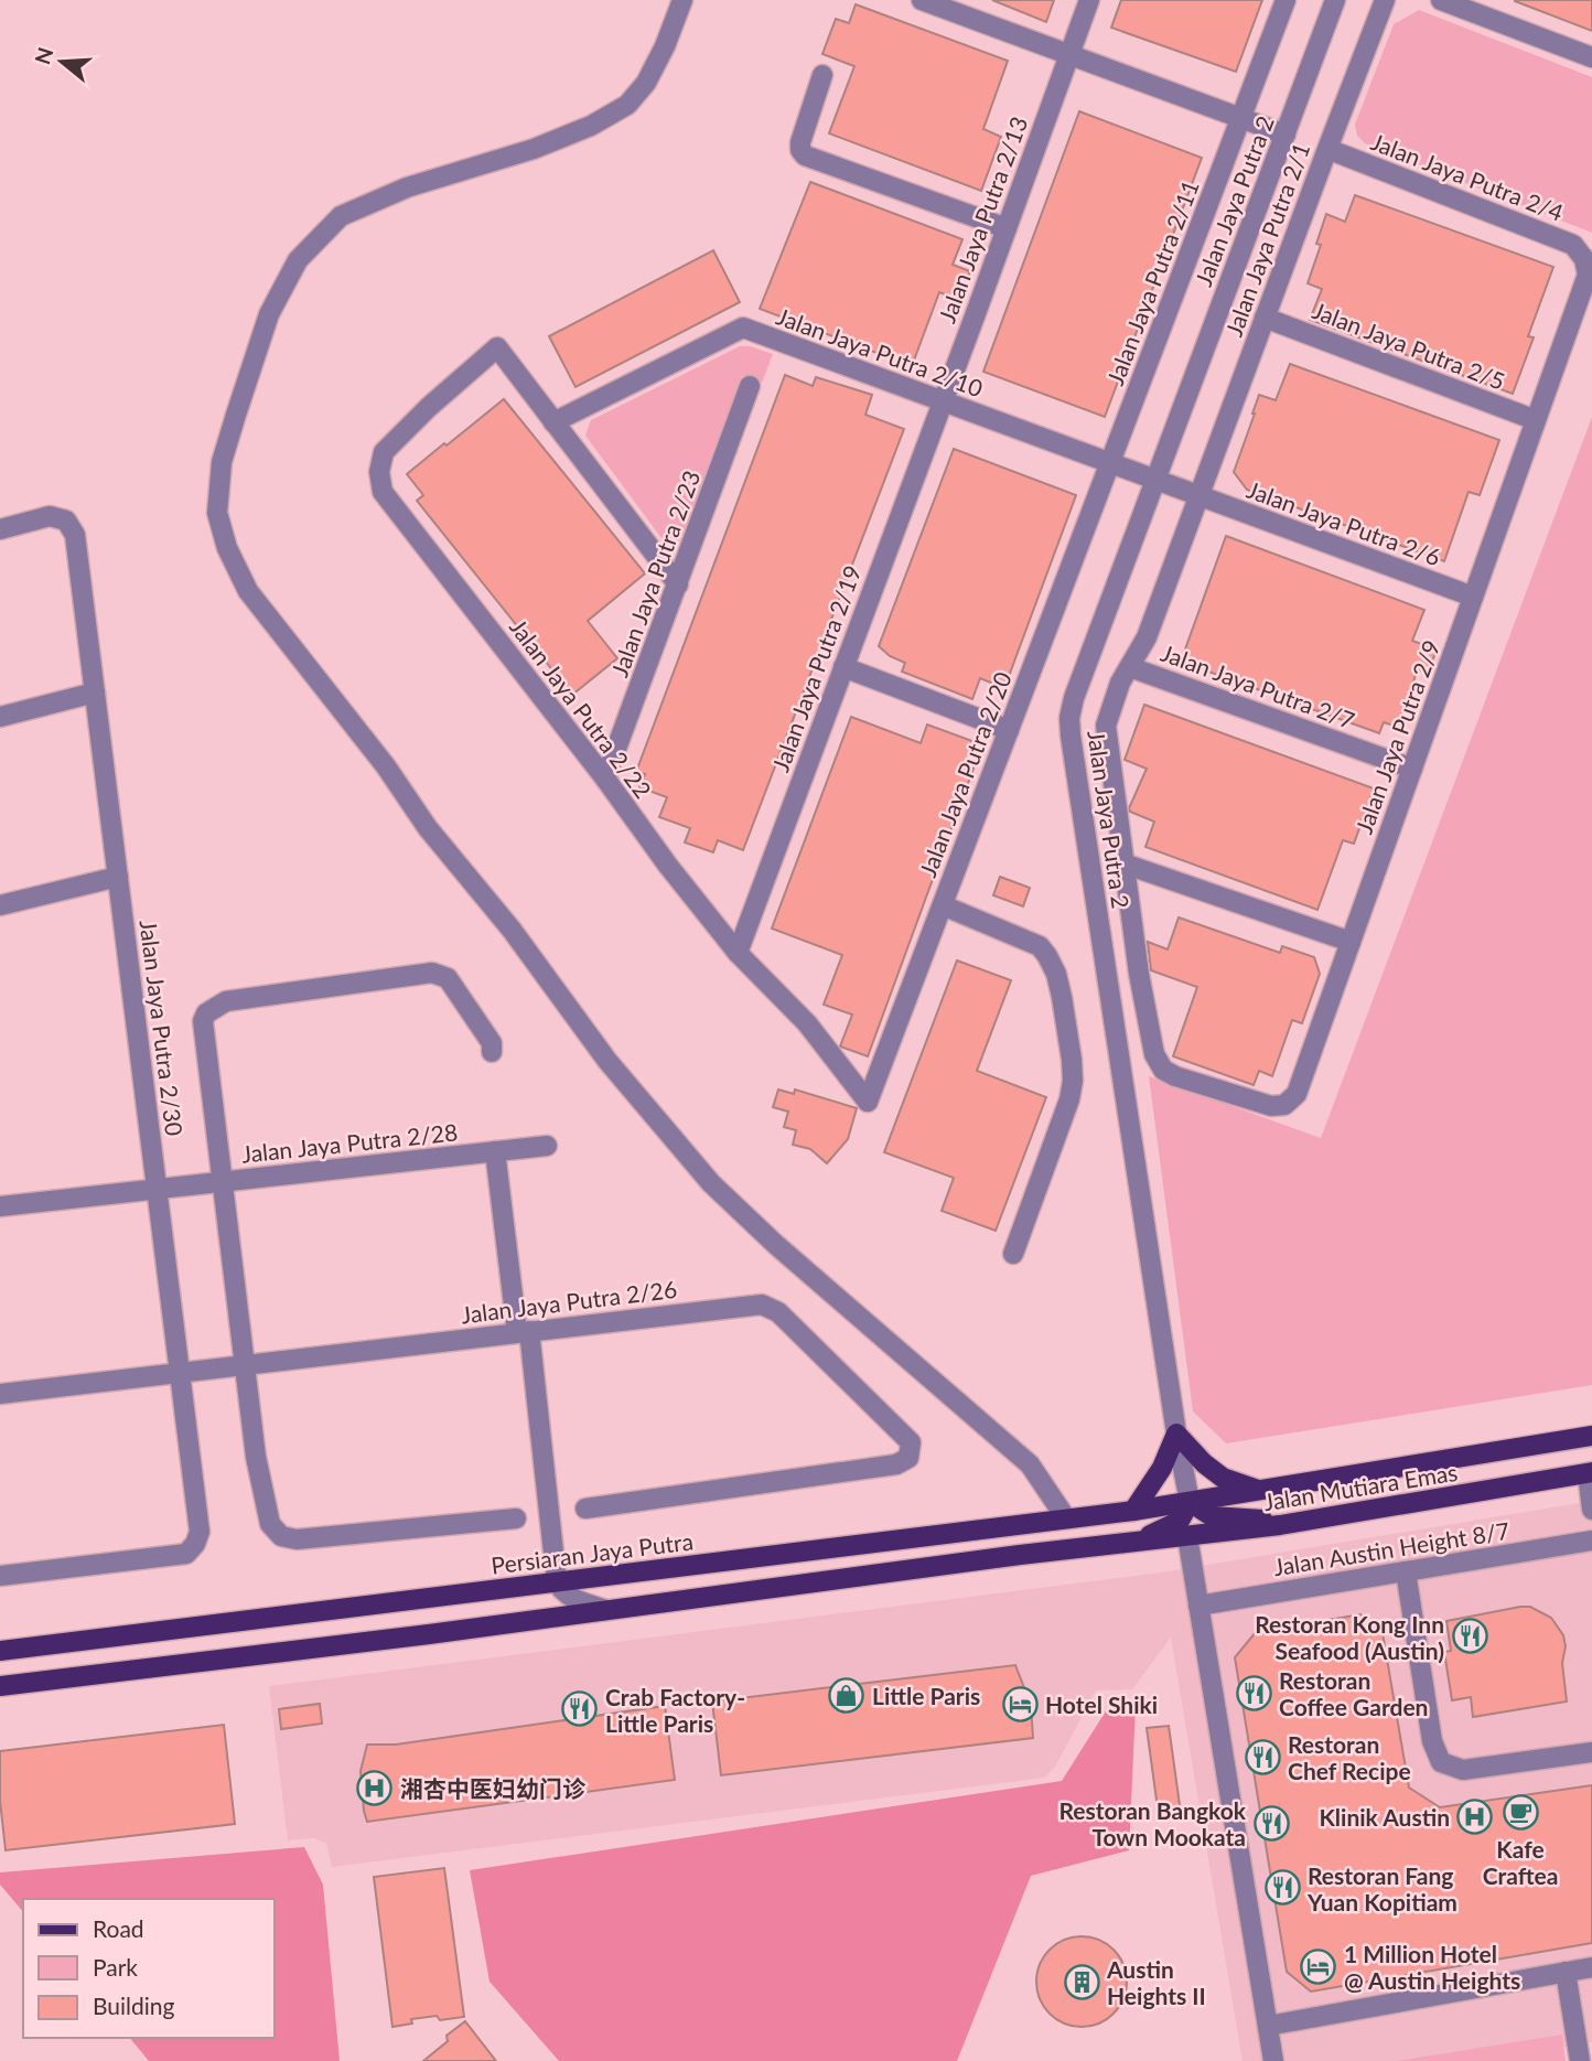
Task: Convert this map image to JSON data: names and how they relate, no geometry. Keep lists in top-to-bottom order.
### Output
{
  "streets": {
    "main road": ["Jalan Mutiara Emas", "Persiaran Jaya Putra"],
    "street": [
      "Jalan Jaya Putra 2/4",
      "Jalan Jaya Putra 2",
      "Jalan Jaya Putra 2/13",
      "Jalan Jaya Putra 2/1",
      "Jalan Jaya Putra 2/11",
      "Jalan Jaya Putra 2/5",
      "Jalan Jaya Putra 2/10",
      "Jalan Jaya Putra 2/6",
      "Jalan Jaya Putra 2/23",
      "Jalan Jaya Putra 2/19",
      "Jalan Jaya Putra 2/7",
      "Jalan Jaya Putra 2/22",
      "Jalan Jaya Putra 2/9",
      "Jalan Jaya Putra 2/20",
      "Jalan Jaya Putra 2/30",
      "Jalan Jaya Putra 2/28",
      "Jalan Jaya Putra 2/26",
      "Jalan Austin Height 8/7"
    ]
  },
  "crossings": [
    ["Jalan Jaya Putra 2/4", "Jalan Jaya Putra 2/1"],
    ["Jalan Jaya Putra 2/4", "Jalan Jaya Putra 2/9"],
    ["Jalan Jaya Putra 2", "Jalan Jaya Putra 2/10"],
    ["Jalan Jaya Putra 2", "Jalan Mutiara Emas"],
    ["Jalan Jaya Putra 2", "Persiaran Jaya Putra"],
    ["Jalan Jaya Putra 2/13", "Jalan Jaya Putra 2/10"],
    ["Jalan Jaya Putra 2/13", "Jalan Jaya Putra 2/19"],
    ["Jalan Jaya Putra 2/1", "Jalan Jaya Putra 2/5"],
    ["Jalan Jaya Putra 2/1", "Jalan Jaya Putra 2/10"],
    ["Jalan Jaya Putra 2/1", "Jalan Jaya Putra 2/6"],
    ["Jalan Jaya Putra 2/1", "Jalan Jaya Putra 2/7"],
    ["Jalan Jaya Putra 2/1", "Jalan Jaya Putra 2/9"],
    ["Jalan Jaya Putra 2/11", "Jalan Jaya Putra 2/10"],
    ["Jalan Jaya Putra 2/11", "Jalan Jaya Putra 2/20"],
    ["Jalan Jaya Putra 2/5", "Jalan Jaya Putra 2/9"],
    ["Jalan Jaya Putra 2/10", "Jalan Jaya Putra 2/6"],
    ["Jalan Jaya Putra 2/10", "Jalan Jaya Putra 2/19"],
    ["Jalan Jaya Putra 2/10", "Jalan Jaya Putra 2/22"],
    ["Jalan Jaya Putra 2/10", "Jalan Jaya Putra 2/20"],
    ["Jalan Jaya Putra 2/6", "Jalan Jaya Putra 2/9"],
    ["Jalan Jaya Putra 2/23", "Jalan Jaya Putra 2/22"],
    ["Jalan Jaya Putra 2/19", "Jalan Jaya Putra 2/22"],
    ["Jalan Jaya Putra 2/7", "Jalan Jaya Putra 2/9"],
    ["Jalan Jaya Putra 2/22", "Jalan Jaya Putra 2/20"],
    ["Jalan Jaya Putra 2/30", "Jalan Jaya Putra 2/28"],
    ["Jalan Jaya Putra 2/30", "Jalan Jaya Putra 2/26"],
    ["Jalan Mutiara Emas", "Persiaran Jaya Putra"]
  ],
  "places": {
    "restaurant": [
      "Restoran Kong Inn Seafood (Austin)",
      "Restoran Coffee Garden",
      "Crab Factory- Little Paris",
      "Restoran Chef Recipe",
      "Restoran Bangkok Town Mookata",
      "Restoran Fang Yuan Kopitiam"
    ],
    "shop": ["Little Paris"],
    "hotel": ["Hotel Shiki", "1 Million Hotel @ Austin Heights"],
    "hospital": ["湘杏中医妇幼门诊", "Klinik Austin"],
    "cafe": ["Kafe Craftea"],
    "building": ["Austin Heights II"]
  },
  "legend": ["Road", "Park", "Building"],
  "north": "left"
}
